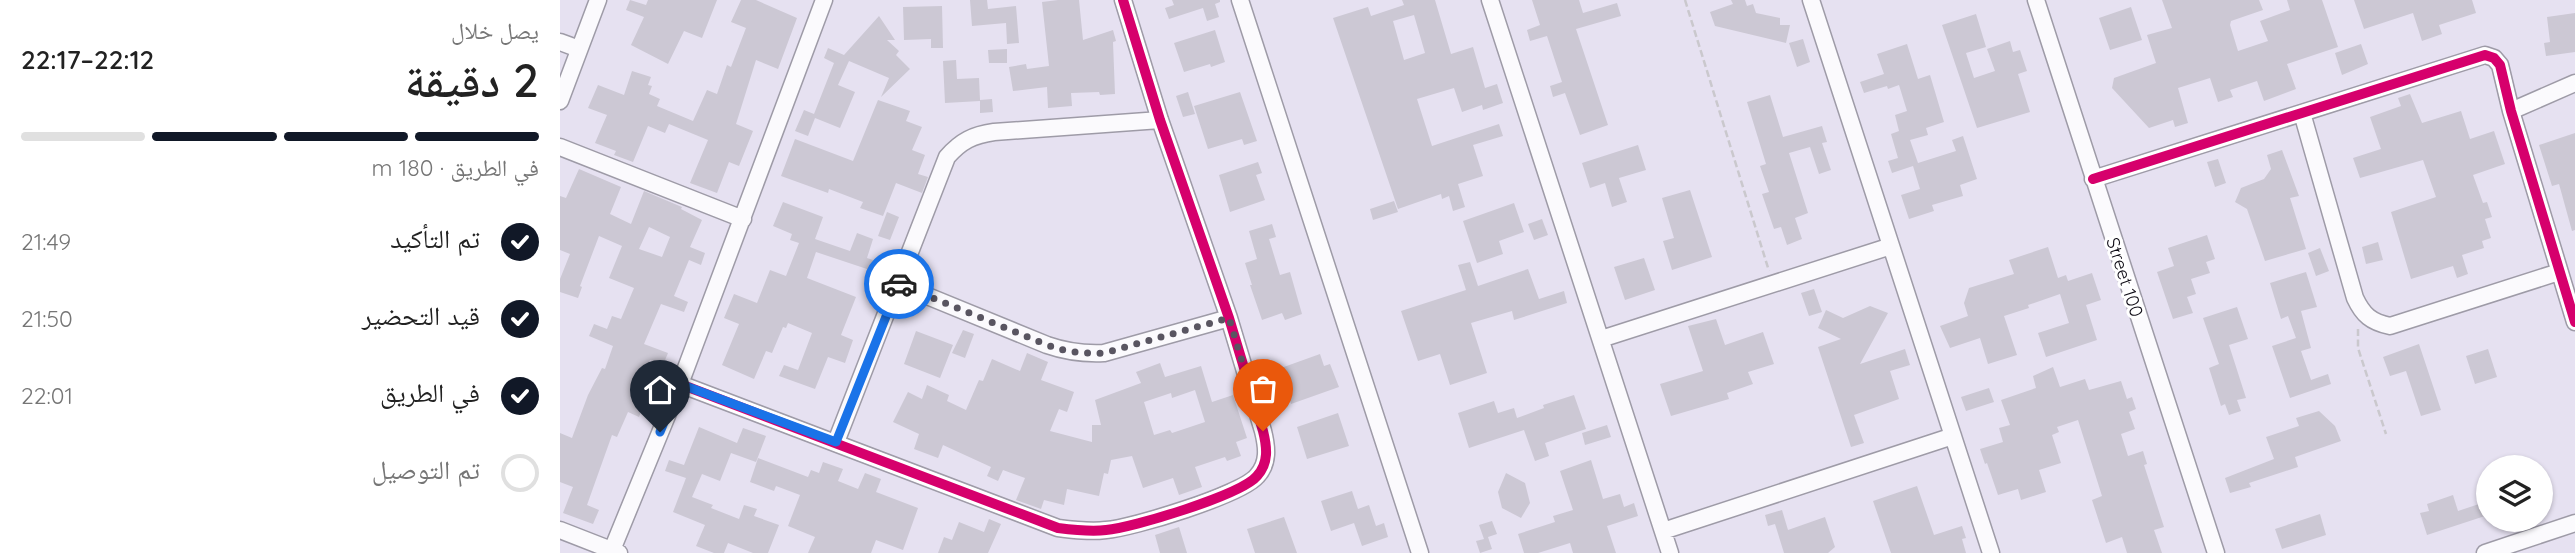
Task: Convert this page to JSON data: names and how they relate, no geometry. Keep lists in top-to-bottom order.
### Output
{
  "streets": {
    "street": ["Street 100"]
  },
  "page": {
    "heading": ["2 دقيقة", "يصل خلال", "22:12–22:17"],
    "bar": "في الطريق · 180 m",
    "list": [
      ["تم التأكيد", "21:49"],
      ["قيد التحضير", "21:50"],
      ["في الطريق", "22:01"],
      "تم التوصيل"
    ]
  }
}
